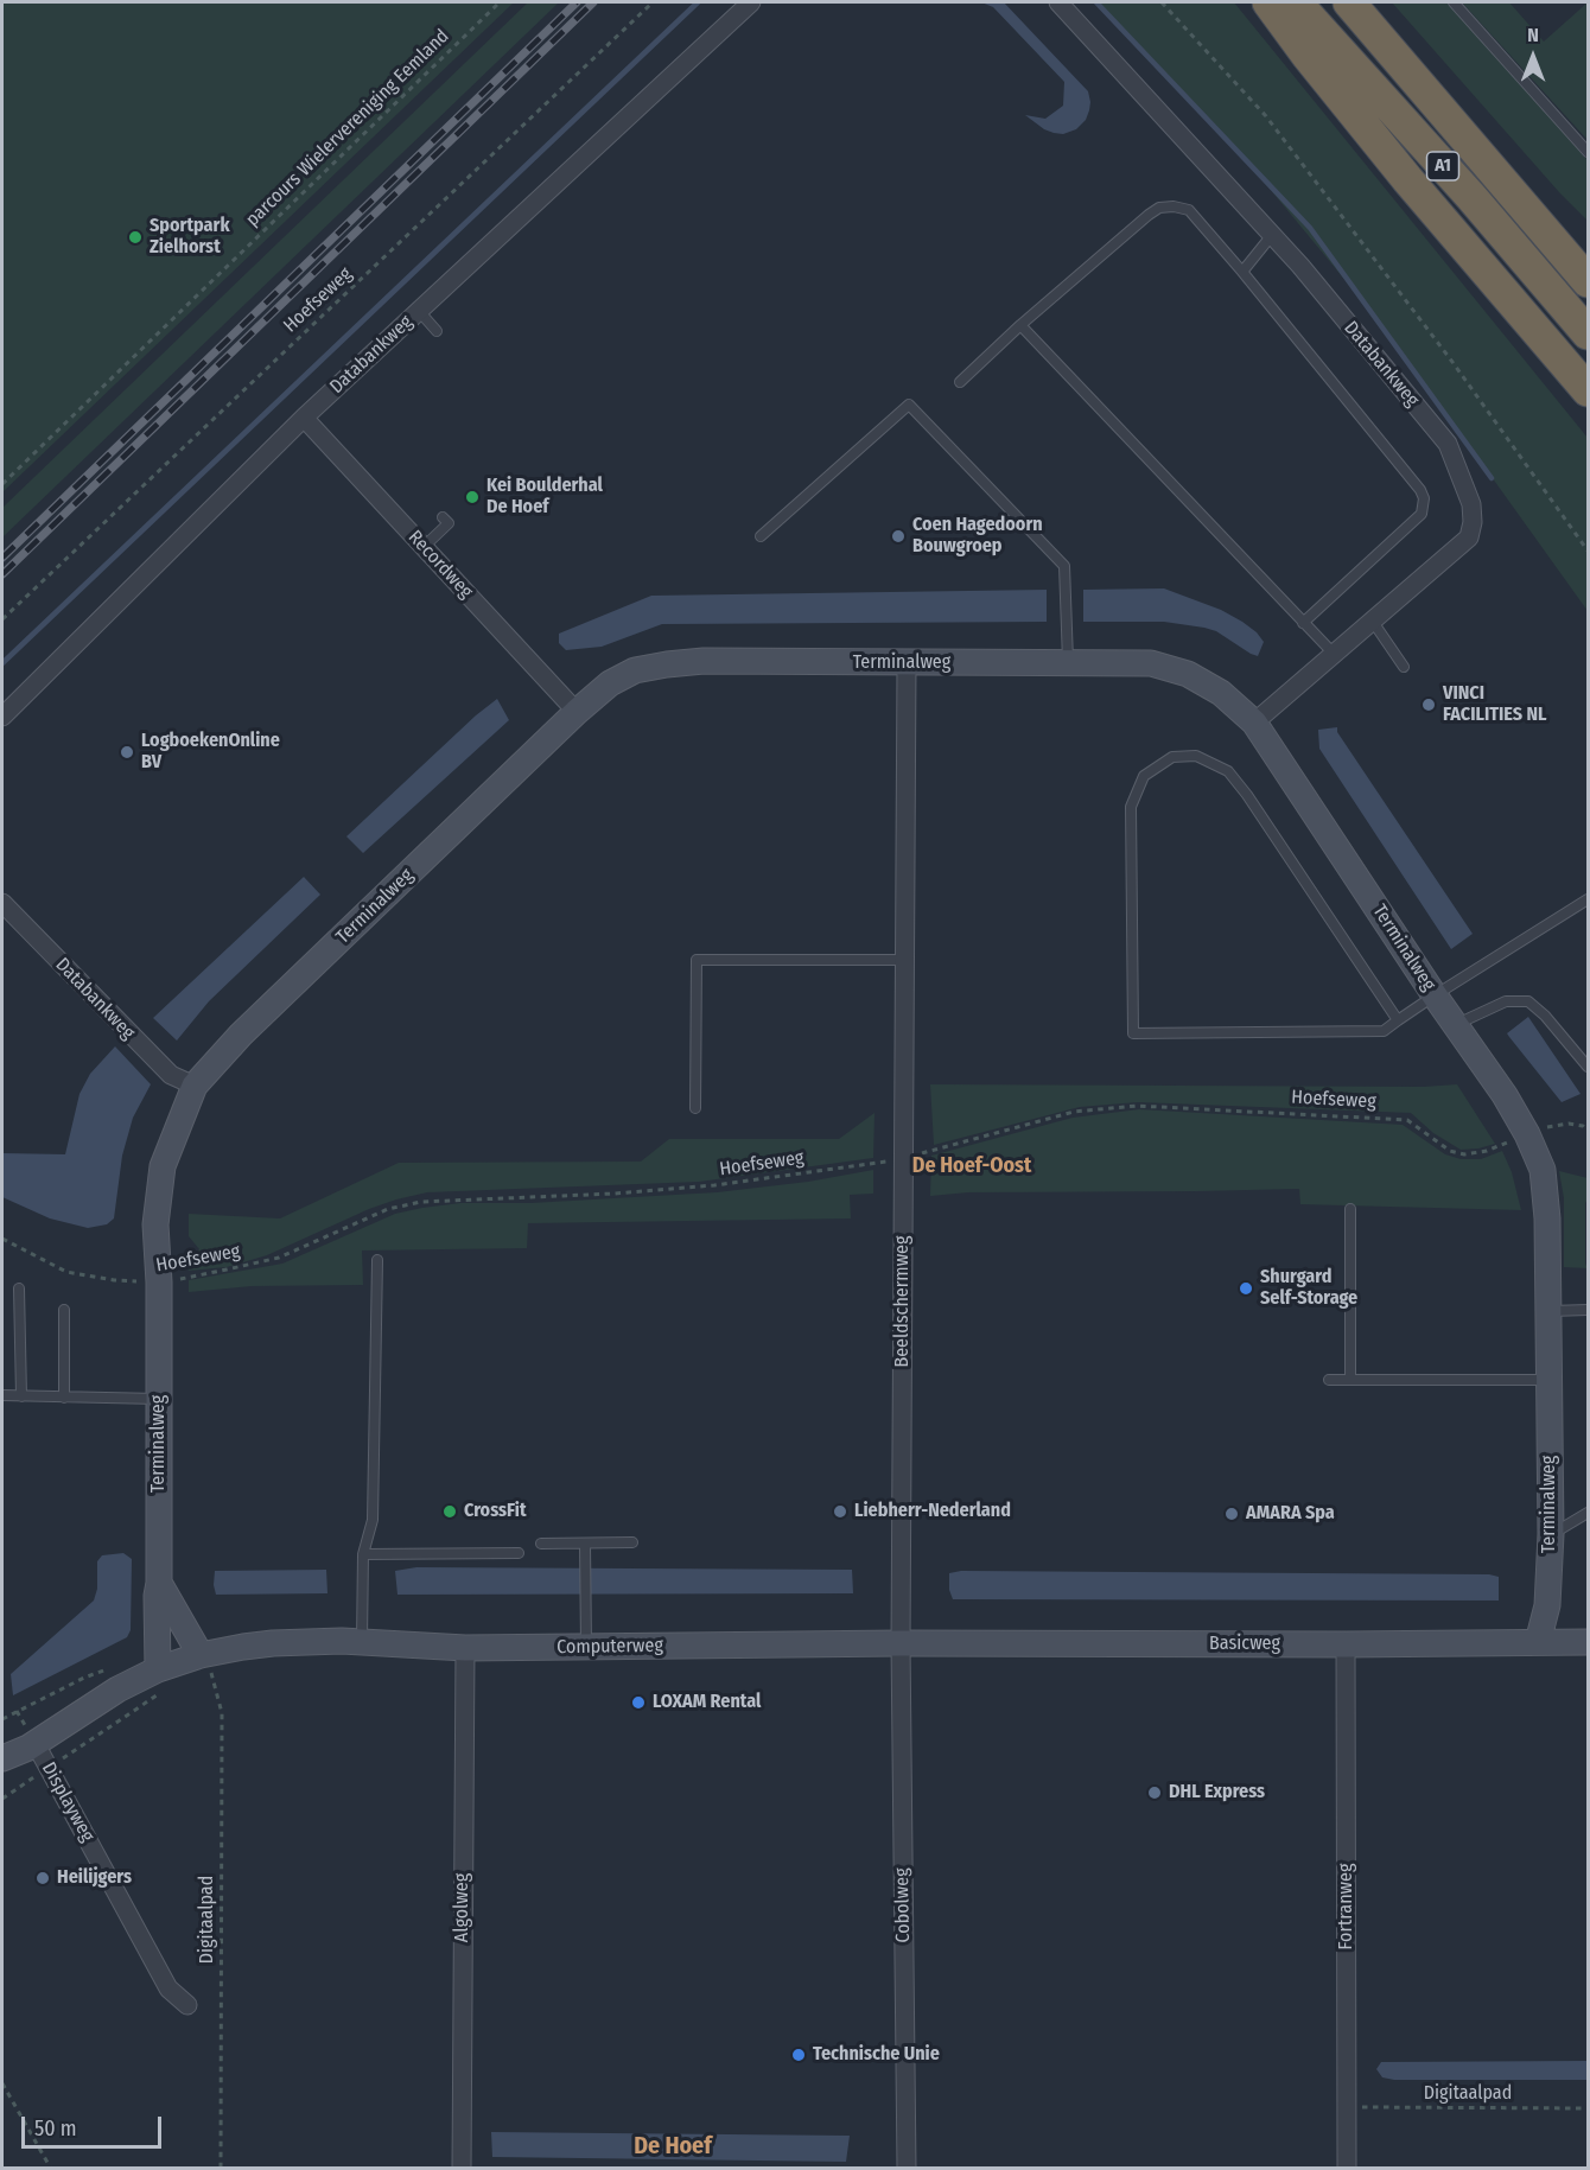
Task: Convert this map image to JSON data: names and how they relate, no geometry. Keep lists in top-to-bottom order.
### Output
{
  "streets": {
    "highway": ["A1"],
    "street": [
      "Databankweg",
      "Recordweg",
      "Terminalweg",
      "Beeldschermweg",
      "Basicweg",
      "Computerweg",
      "Displayweg",
      "Cobolweg",
      "Fortranweg",
      "Algolweg"
    ],
    "path": ["parcours Wielervereniging Eemland", "Hoefseweg", "Digitaalpad"]
  },
  "crossings": [
    ["Hoefseweg", "Terminalweg"],
    ["Hoefseweg", "Beeldschermweg"],
    ["Databankweg", "Recordweg"],
    ["Databankweg", "Terminalweg"],
    ["Recordweg", "Terminalweg"],
    ["Terminalweg", "Beeldschermweg"],
    ["Terminalweg", "Basicweg"],
    ["Terminalweg", "Computerweg"],
    ["Terminalweg", "Digitaalpad"],
    ["Beeldschermweg", "Basicweg"],
    ["Beeldschermweg", "Computerweg"],
    ["Beeldschermweg", "Cobolweg"],
    ["Basicweg", "Computerweg"],
    ["Basicweg", "Cobolweg"],
    ["Basicweg", "Fortranweg"],
    ["Computerweg", "Displayweg"],
    ["Computerweg", "Cobolweg"],
    ["Computerweg", "Algolweg"],
    ["Computerweg", "Digitaalpad"],
    ["Fortranweg", "Digitaalpad"]
  ],
  "districts": ["De Hoef-Oost", "De Hoef"],
  "places": [
    "Sportpark Zielhorst",
    "Kei Boulderhal De Hoef",
    "Coen Hagedoorn Bouwgroep",
    "VINCI FACILITIES NL",
    "LogboekenOnline BV",
    "Shurgard Self-Storage",
    "CrossFit",
    "Liebherr-Nederland",
    "AMARA Spa",
    "LOXAM Rental",
    "DHL Express",
    "Heilijgers",
    "Technische Unie"
  ],
  "scale_bar": "50 m",
  "north": "top"
}
